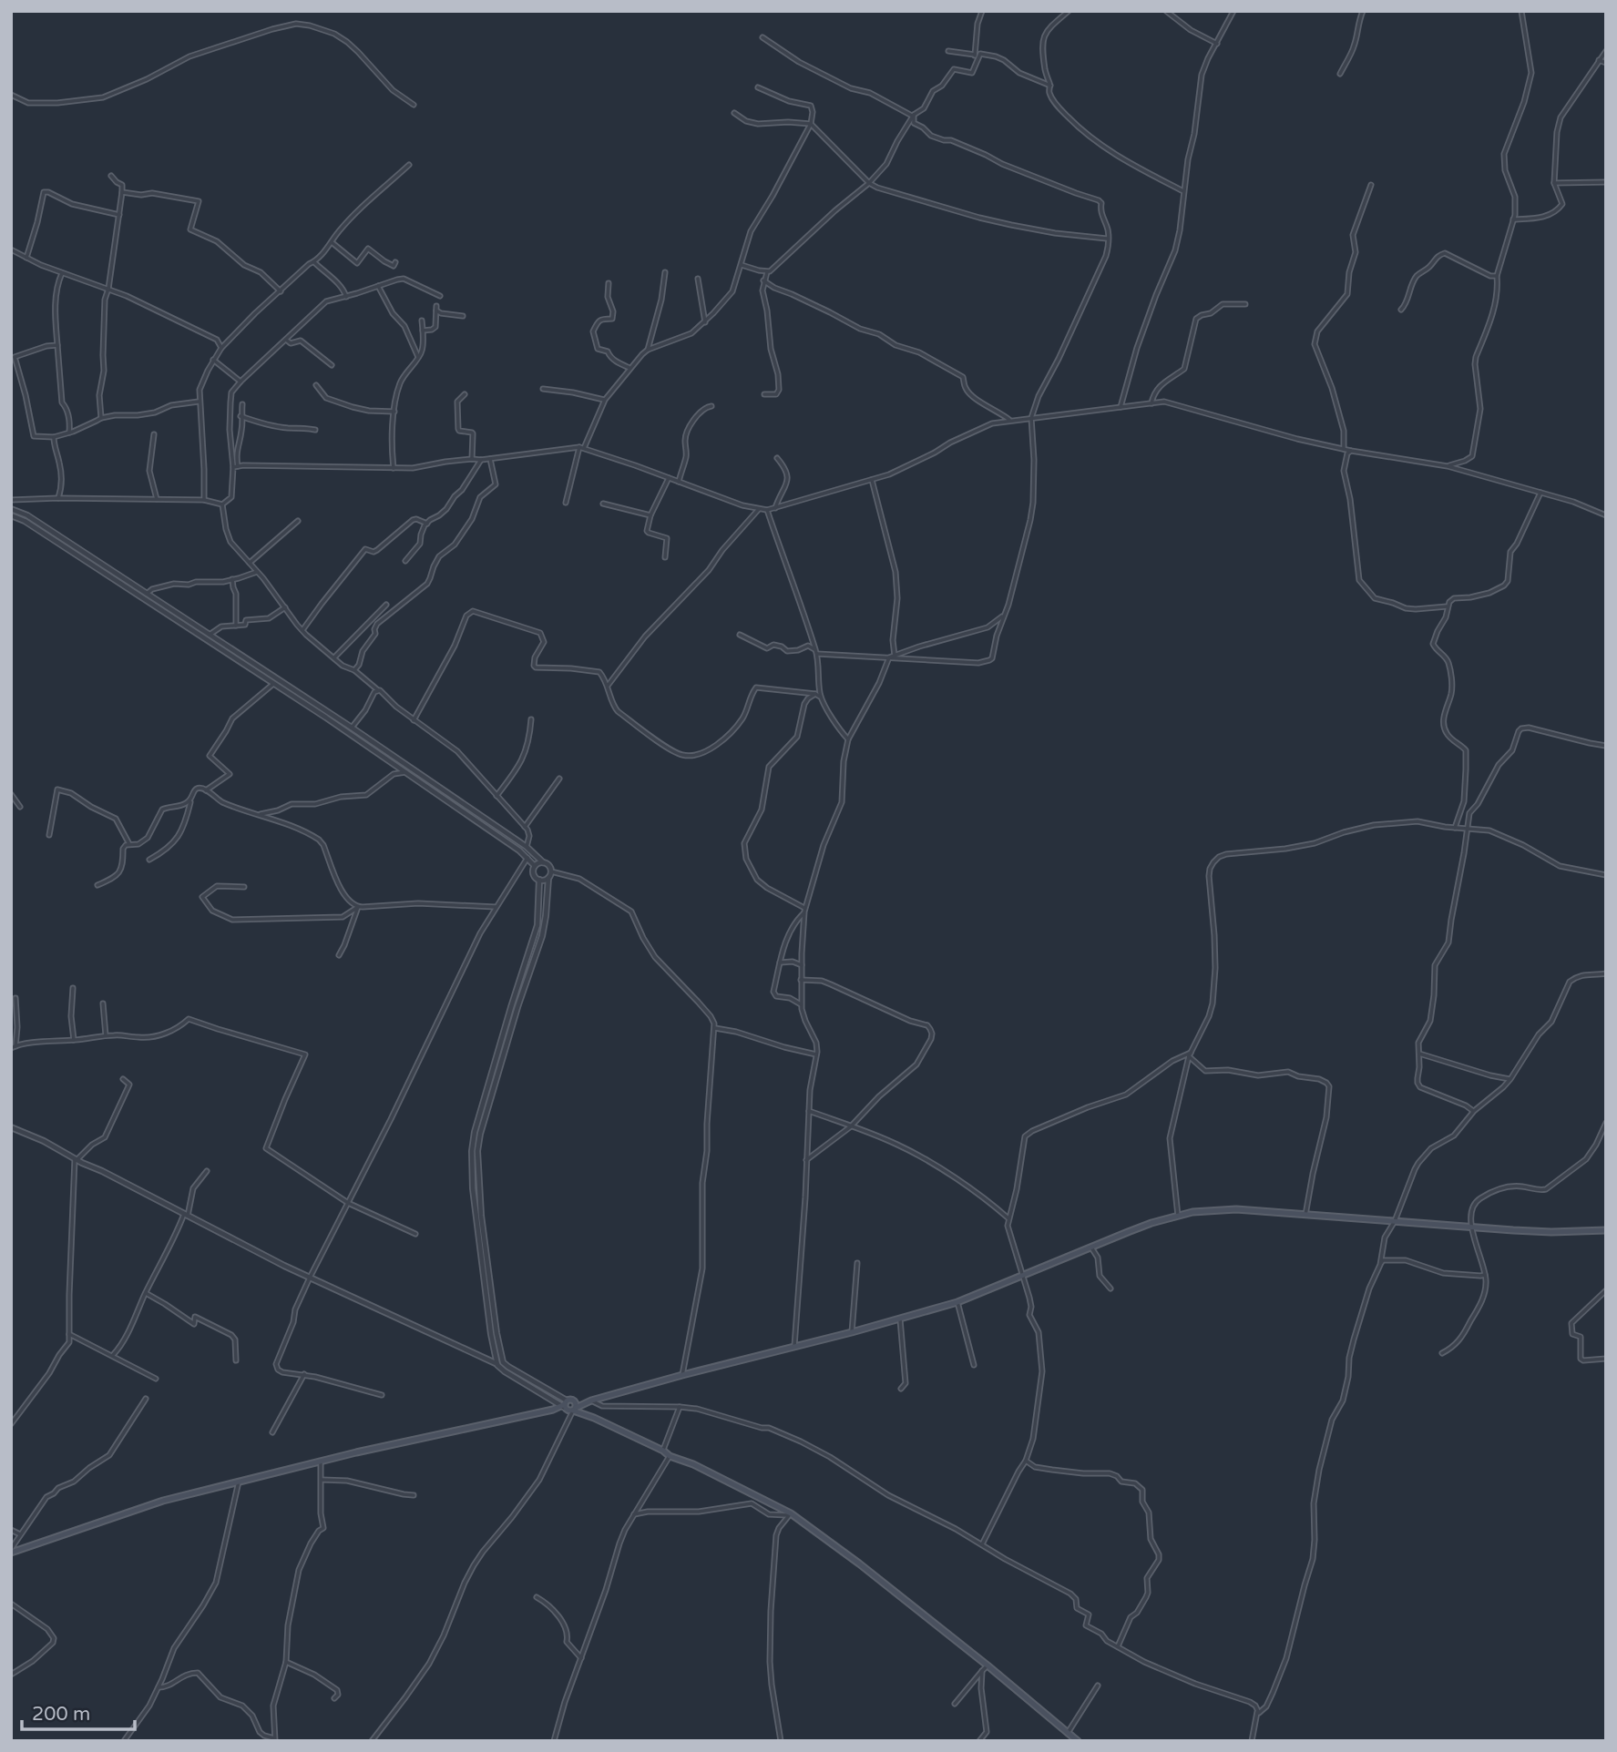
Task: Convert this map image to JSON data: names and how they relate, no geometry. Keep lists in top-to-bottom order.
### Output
{
  "scale_bar": "200 m"
}
